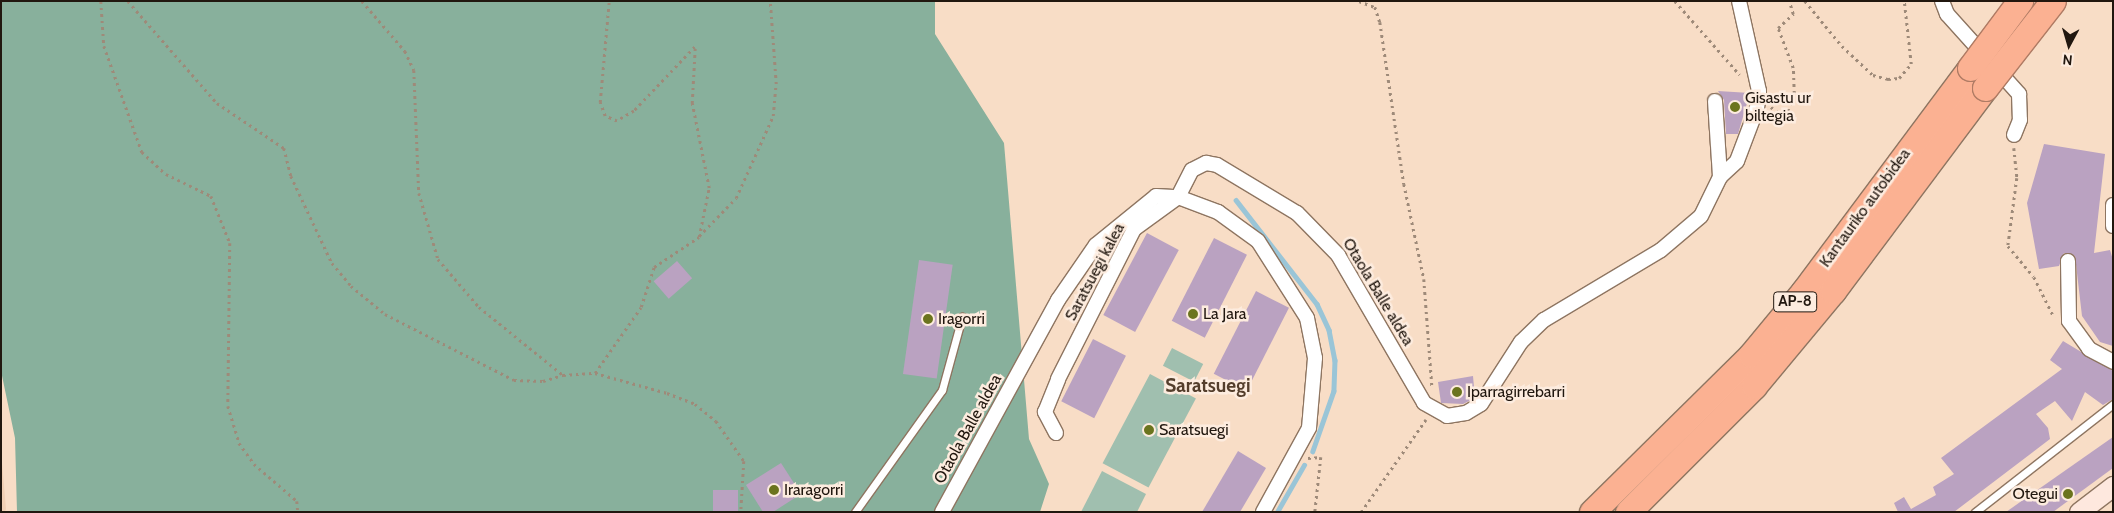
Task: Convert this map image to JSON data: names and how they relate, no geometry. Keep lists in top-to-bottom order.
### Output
{
  "streets": {
    "highway": ["Kantauriko autobidea", "AP-8"],
    "street": ["Saratsuegi kalea", "Otaola Balle aldea"]
  },
  "crossings": [
    ["Saratsuegi kalea", "Otaola Balle aldea"]
  ],
  "districts": ["Saratsuegi"],
  "places": [
    "Gisastu ur biltegia",
    "La Jara",
    "Iragorri",
    "Iparragirrebarri",
    "Saratsuegi",
    "Iraragorri",
    "Otegui"
  ],
  "north": "bottom"
}
